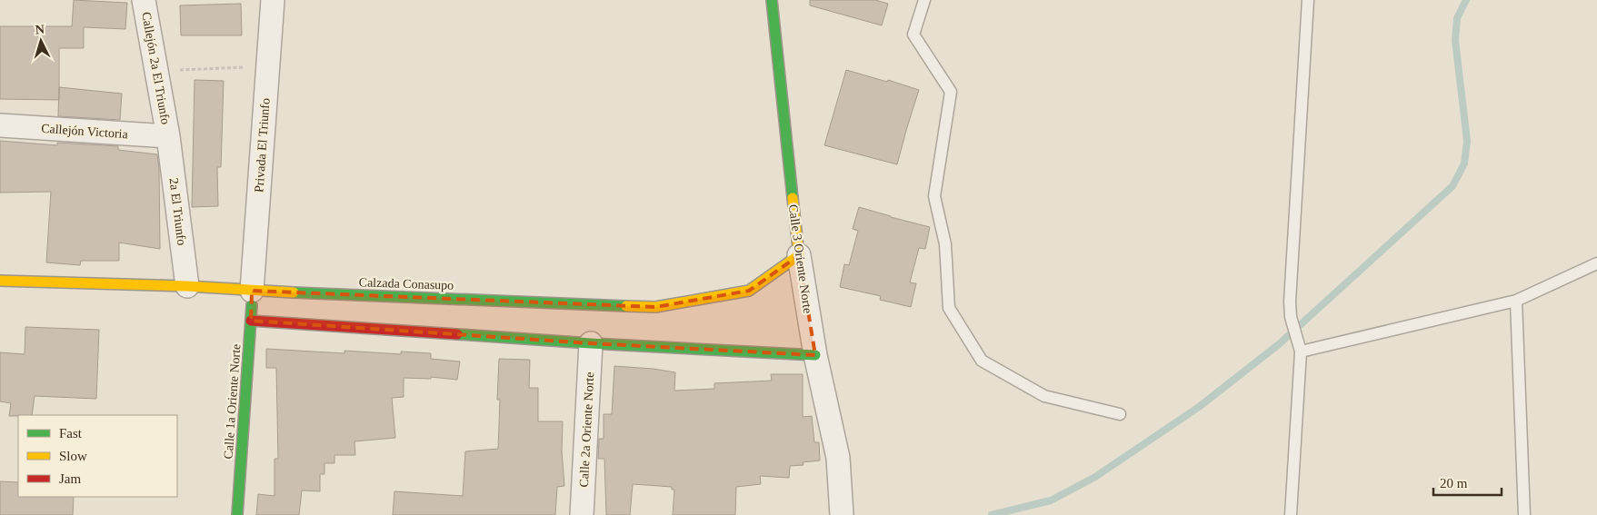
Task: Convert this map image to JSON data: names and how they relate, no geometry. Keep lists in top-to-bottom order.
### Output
{
  "streets": {
    "street": [
      "Callejón 2a El Triunfo",
      "Callejón Victoria",
      "Privada El Triunfo",
      "2a El Triunfo",
      "Calle 3 Oriente Norte",
      "Calzada Conasupo",
      "Calle 1a Oriente Norte",
      "Calle 2a Oriente Norte"
    ]
  },
  "crossings": [
    ["Callejón 2a El Triunfo", "Callejón Victoria"],
    ["Callejón 2a El Triunfo", "2a El Triunfo"],
    ["Callejón Victoria", "2a El Triunfo"],
    ["Privada El Triunfo", "Calzada Conasupo"],
    ["Privada El Triunfo", "Calle 1a Oriente Norte"],
    ["2a El Triunfo", "Calzada Conasupo"],
    ["Calle 3 Oriente Norte", "Calzada Conasupo"],
    ["Calzada Conasupo", "Calle 1a Oriente Norte"]
  ],
  "legend": ["Fast", "Slow", "Jam"],
  "scale_bar": "20 m",
  "north": "top"
}
